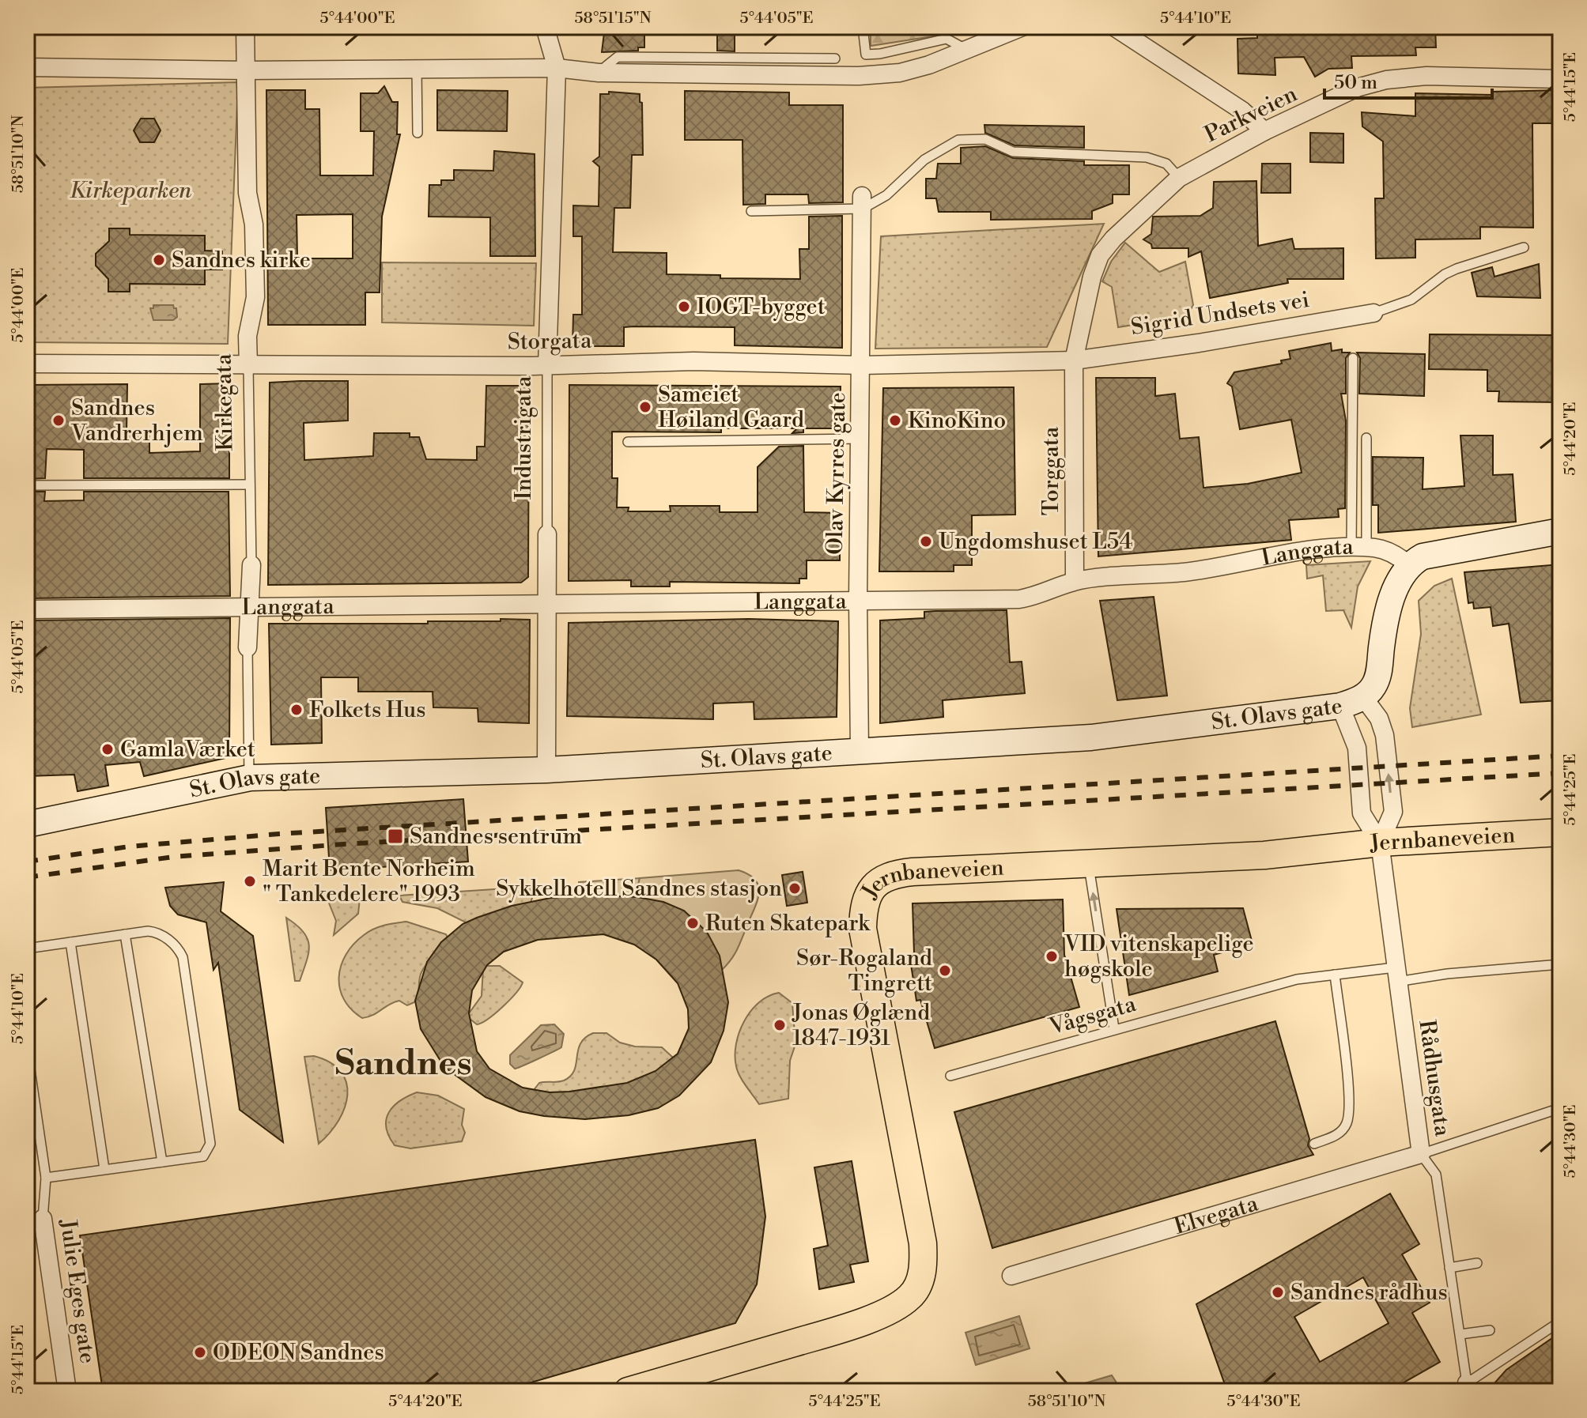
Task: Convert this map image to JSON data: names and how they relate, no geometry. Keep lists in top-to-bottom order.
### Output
{
  "streets": {
    "main road": ["Jernbaneveien"],
    "street": [
      "Parkveien",
      "Sigrid Undsets vei",
      "Storgata",
      "Kirkegata",
      "Industrigata",
      "Torggata",
      "Olav Kyrres gate",
      "Langgata",
      "St. Olavs gate",
      "Rådhusgata",
      "Elvegata",
      "Julie Eges gate"
    ],
    "lane": ["Vågsgata"]
  },
  "crossings": [
    ["Parkveien", "Sigrid Undsets vei"],
    ["Parkveien", "Storgata"],
    ["Parkveien", "Torggata"],
    ["Sigrid Undsets vei", "Storgata"],
    ["Sigrid Undsets vei", "Torggata"],
    ["Storgata", "Kirkegata"],
    ["Storgata", "Industrigata"],
    ["Storgata", "Torggata"],
    ["Storgata", "Olav Kyrres gate"],
    ["Kirkegata", "Langgata"],
    ["Kirkegata", "St. Olavs gate"],
    ["Industrigata", "Langgata"],
    ["Industrigata", "St. Olavs gate"],
    ["Torggata", "Langgata"],
    ["Olav Kyrres gate", "Langgata"],
    ["Olav Kyrres gate", "St. Olavs gate"],
    ["Langgata", "St. Olavs gate"],
    ["Jernbaneveien", "Rådhusgata"],
    ["Vågsgata", "Rådhusgata"],
    ["Rådhusgata", "Elvegata"]
  ],
  "districts": ["Sandnes"],
  "parks": ["Kirkeparken"],
  "places": {
    "other": [
      "Sandnes kirke",
      "IOGT-bygget",
      "Sameiet Høiland Gaard",
      "Sandnes Vandrerhjem",
      "KinoKino",
      "Ungdomshuset L54",
      "Folkets Hus",
      "GamlaVærket",
      "Marit Bente Norheim \" Tankedelere\" 1993",
      "Sykkelhotell Sandnes stasjon",
      "Ruten Skatepark",
      "VID vitenskapelige høgskole",
      "Sør-Rogaland Tingrett",
      "Jonas Øglænd 1847-1931",
      "Sandnes rådhus",
      "ODEON Sandnes"
    ],
    "transit": ["Sandnes sentrum"]
  },
  "scale_bar": "50 m",
  "coordinates": [
    "5°44'00\"E",
    "58°51'15\"N",
    "5°44'05\"E",
    "5°44'10\"E",
    "5°44'15\"E",
    "58°51'10\"N",
    "5°44'20\"E",
    "5°44'25\"E",
    "5°44'30\"E"
  ]
}
